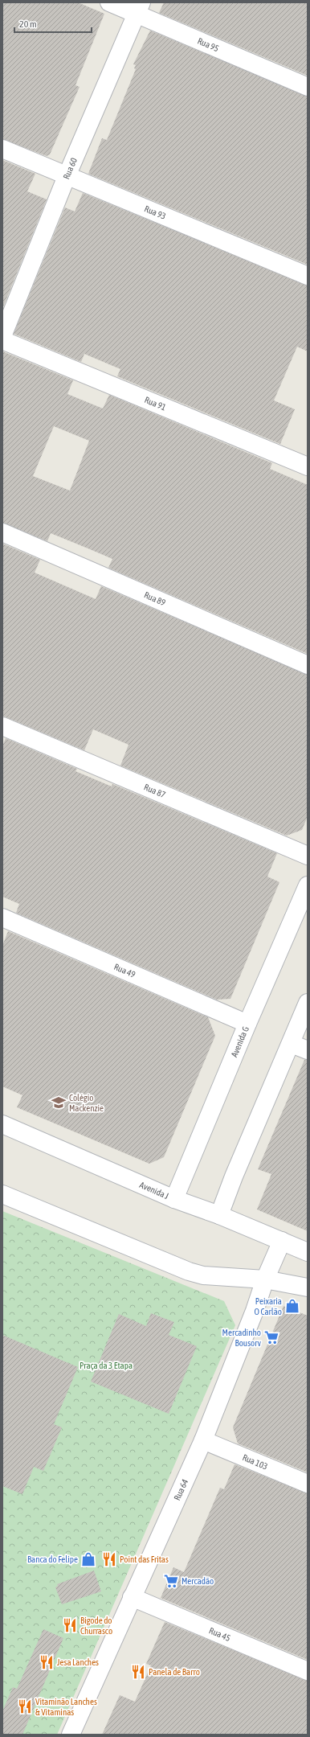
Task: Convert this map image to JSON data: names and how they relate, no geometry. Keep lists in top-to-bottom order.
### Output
{
  "streets": {
    "street": [
      "Rua 95",
      "Rua 60",
      "Rua 93",
      "Rua 91",
      "Rua 89",
      "Rua 87",
      "Rua 49",
      "Avenida G",
      "Avenida J",
      "Rua 103",
      "Rua 64",
      "Rua 45"
    ]
  },
  "crossings": [
    ["Rua 95", "Rua 60"],
    ["Rua 60", "Rua 93"],
    ["Rua 49", "Avenida G"],
    ["Avenida G", "Avenida J"],
    ["Avenida J", "Rua 64"],
    ["Rua 103", "Rua 64"],
    ["Rua 64", "Rua 45"]
  ],
  "parks": ["Praça da 3 Etapa"],
  "places": {
    "school or university": ["Colégio Mackenzie"],
    "shop": ["Peixaria O Carlão", "Banca do Felipe"],
    "supermarket": ["Mercadinho Bousorv", "Mercadão"],
    "restaurant": [
      "Point das Fritas",
      "Bigode do Churrasco",
      "Jesa Lanches",
      "Panela de Barro",
      "Vitaminão Lanches & Vitaminas"
    ]
  },
  "scale_bar": "20 m"
}
